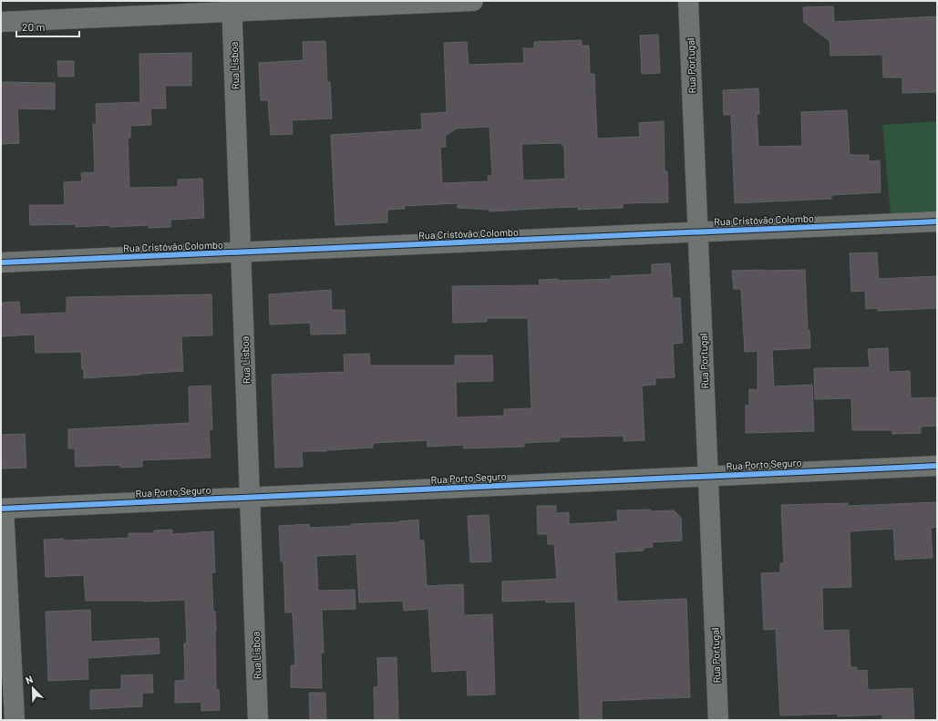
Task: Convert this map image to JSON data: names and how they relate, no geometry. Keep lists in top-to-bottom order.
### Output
{
  "streets": {
    "street": [
      "Rua Lisboa",
      "Rua Portugal",
      "Rua Cristóvão Colombo",
      "Rua Porto Seguro"
    ]
  },
  "crossings": [
    ["Rua Lisboa", "Rua Cristóvão Colombo"],
    ["Rua Lisboa", "Rua Porto Seguro"],
    ["Rua Portugal", "Rua Cristóvão Colombo"],
    ["Rua Portugal", "Rua Porto Seguro"]
  ],
  "scale_bar": "20 m",
  "north": "top left"
}
